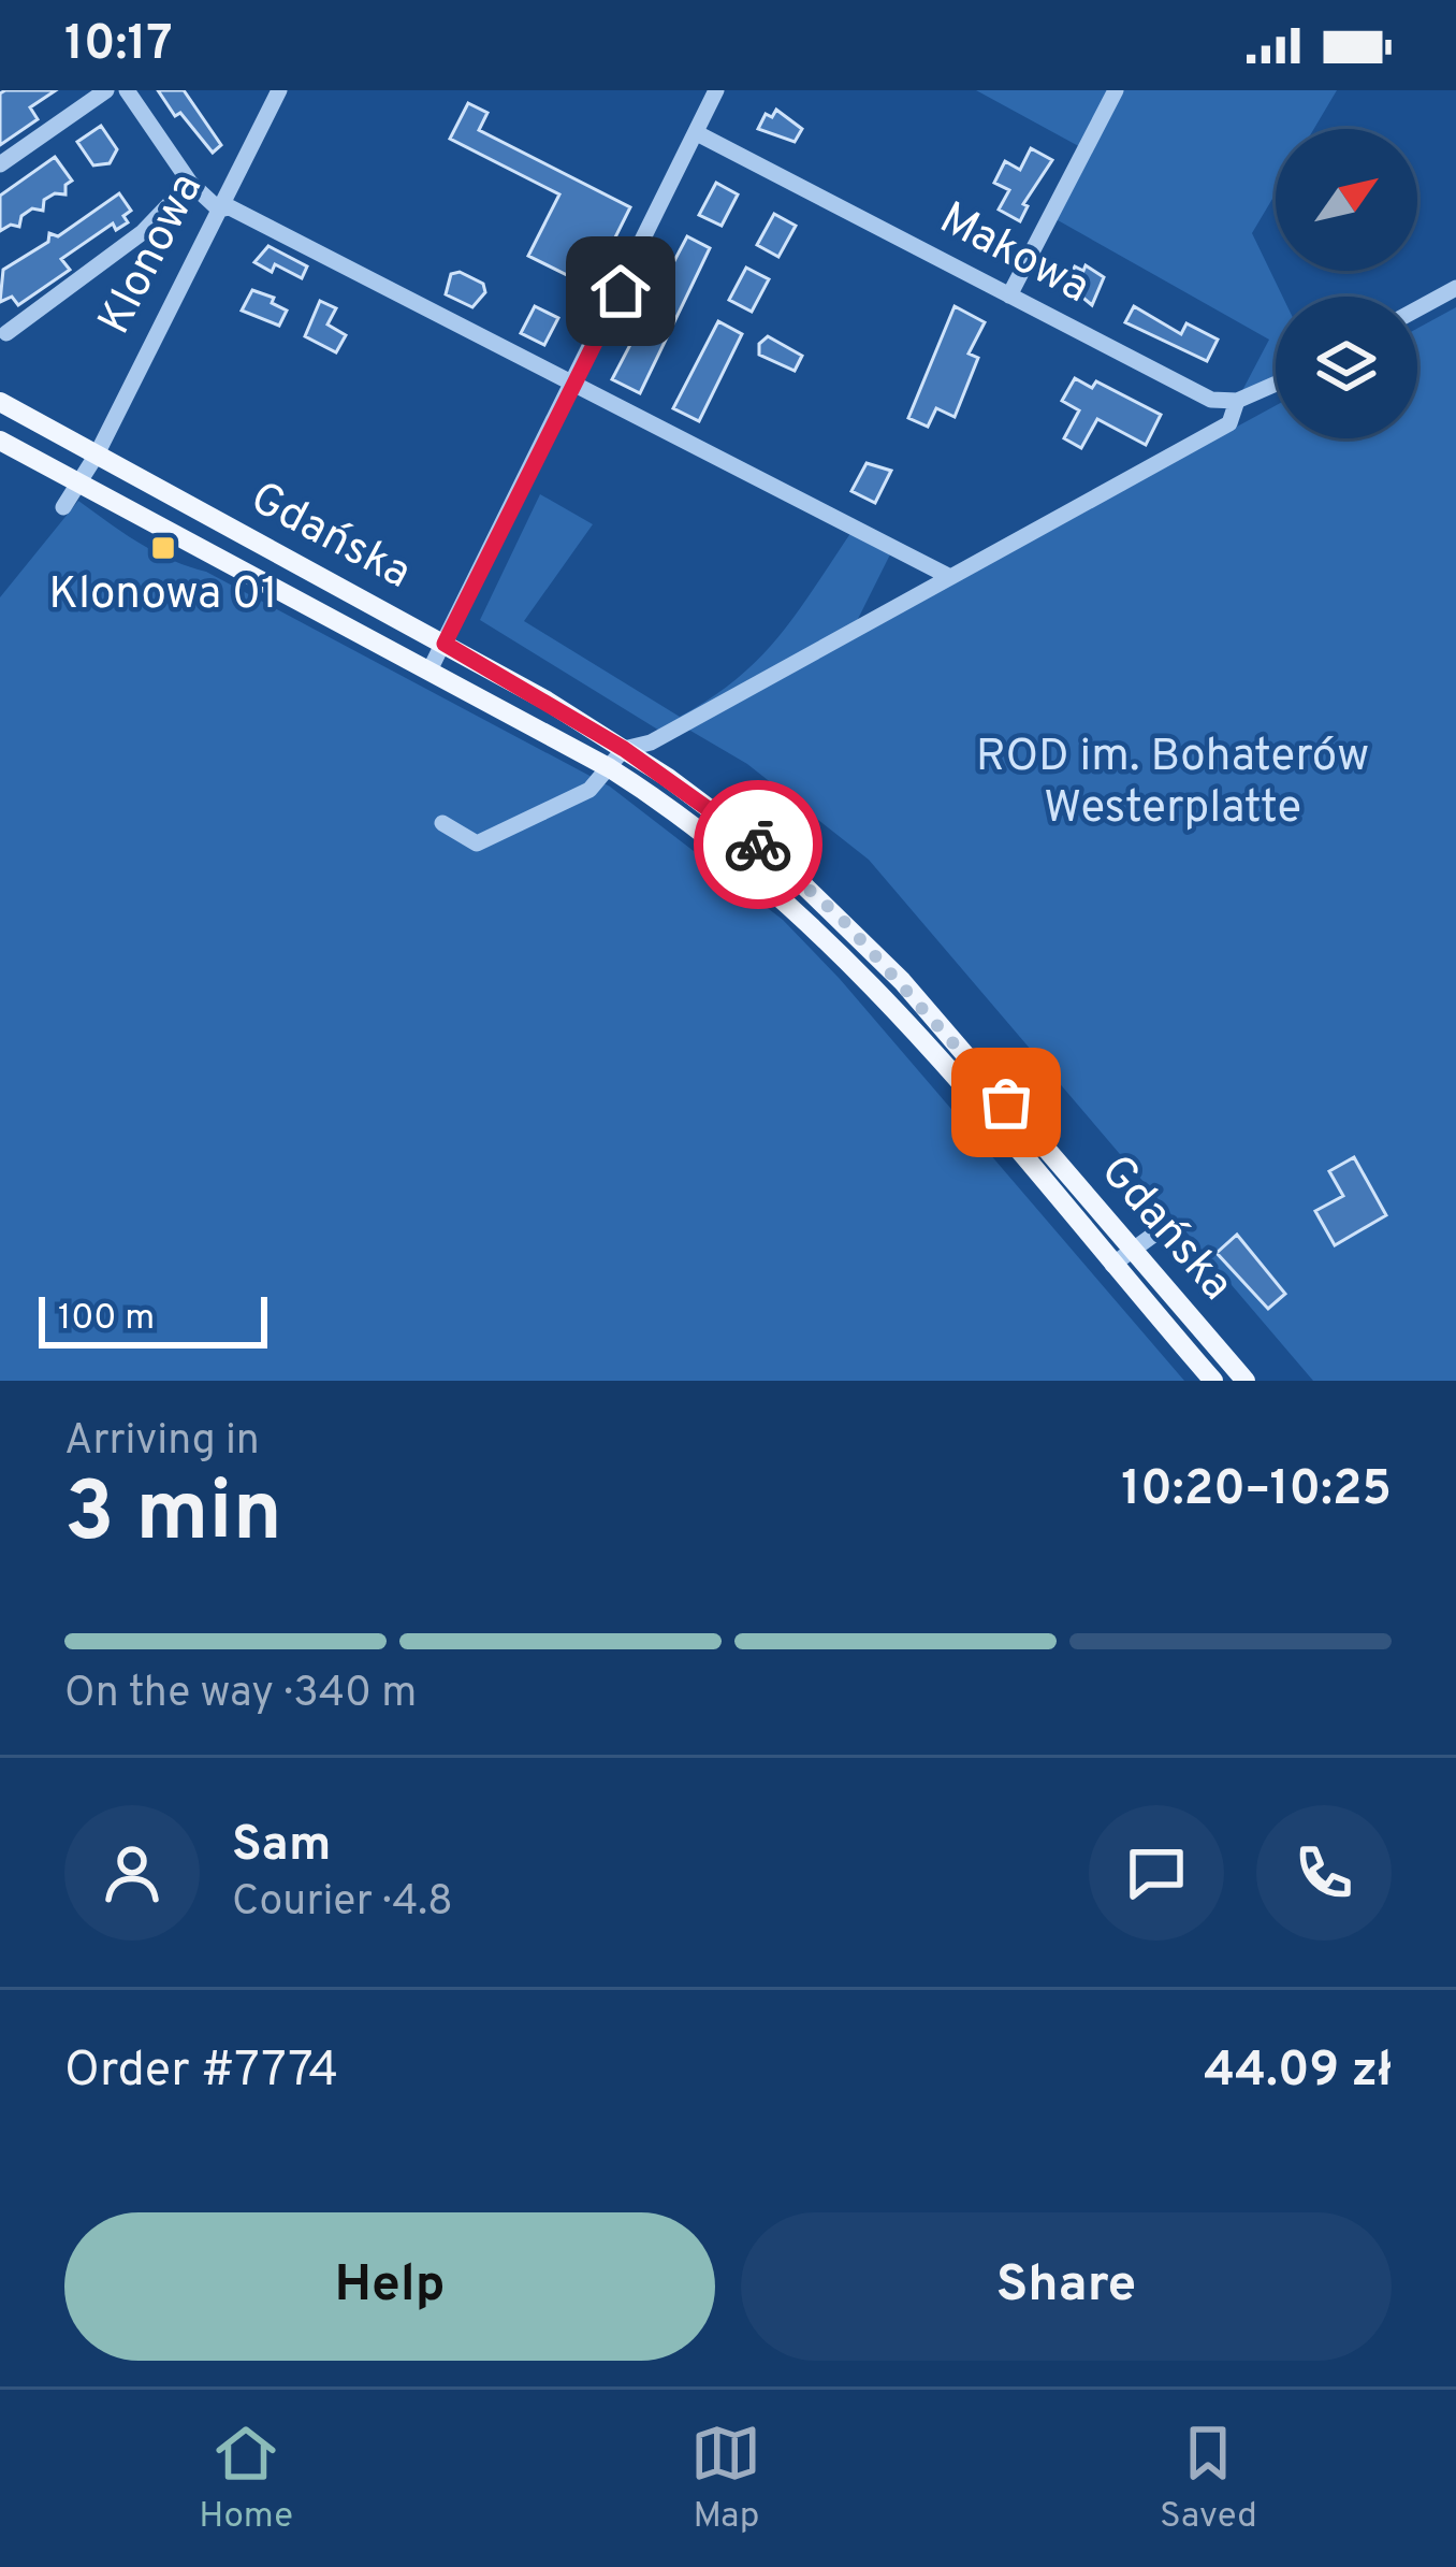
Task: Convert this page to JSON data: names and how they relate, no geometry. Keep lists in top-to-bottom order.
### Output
{
  "streets": {
    "main road": ["Gdańska"],
    "street": ["Klonowa", "Makowa"]
  },
  "crossings": [
    ["Klonowa", "Gdańska"]
  ],
  "parks": ["ROD im. Bohaterów Westerplatte"],
  "places": {
    "transit": ["Klonowa 01"]
  },
  "scale_bar": "100 m",
  "north": "top right",
  "page": {
    "status": "10:17",
    "scale": "100 m",
    "heading": ["3 min", "Arriving in", "10:20–10:25"],
    "panel": [
      "Sam",
      "Courier · 4.8",
      "Order #7774",
      "44.09 zł"
    ],
    "bar": "On the way · 340 m",
    "buttons": ["Help", "Share"],
    "tabs": ["Home", "Map", "Saved"]
  }
}
